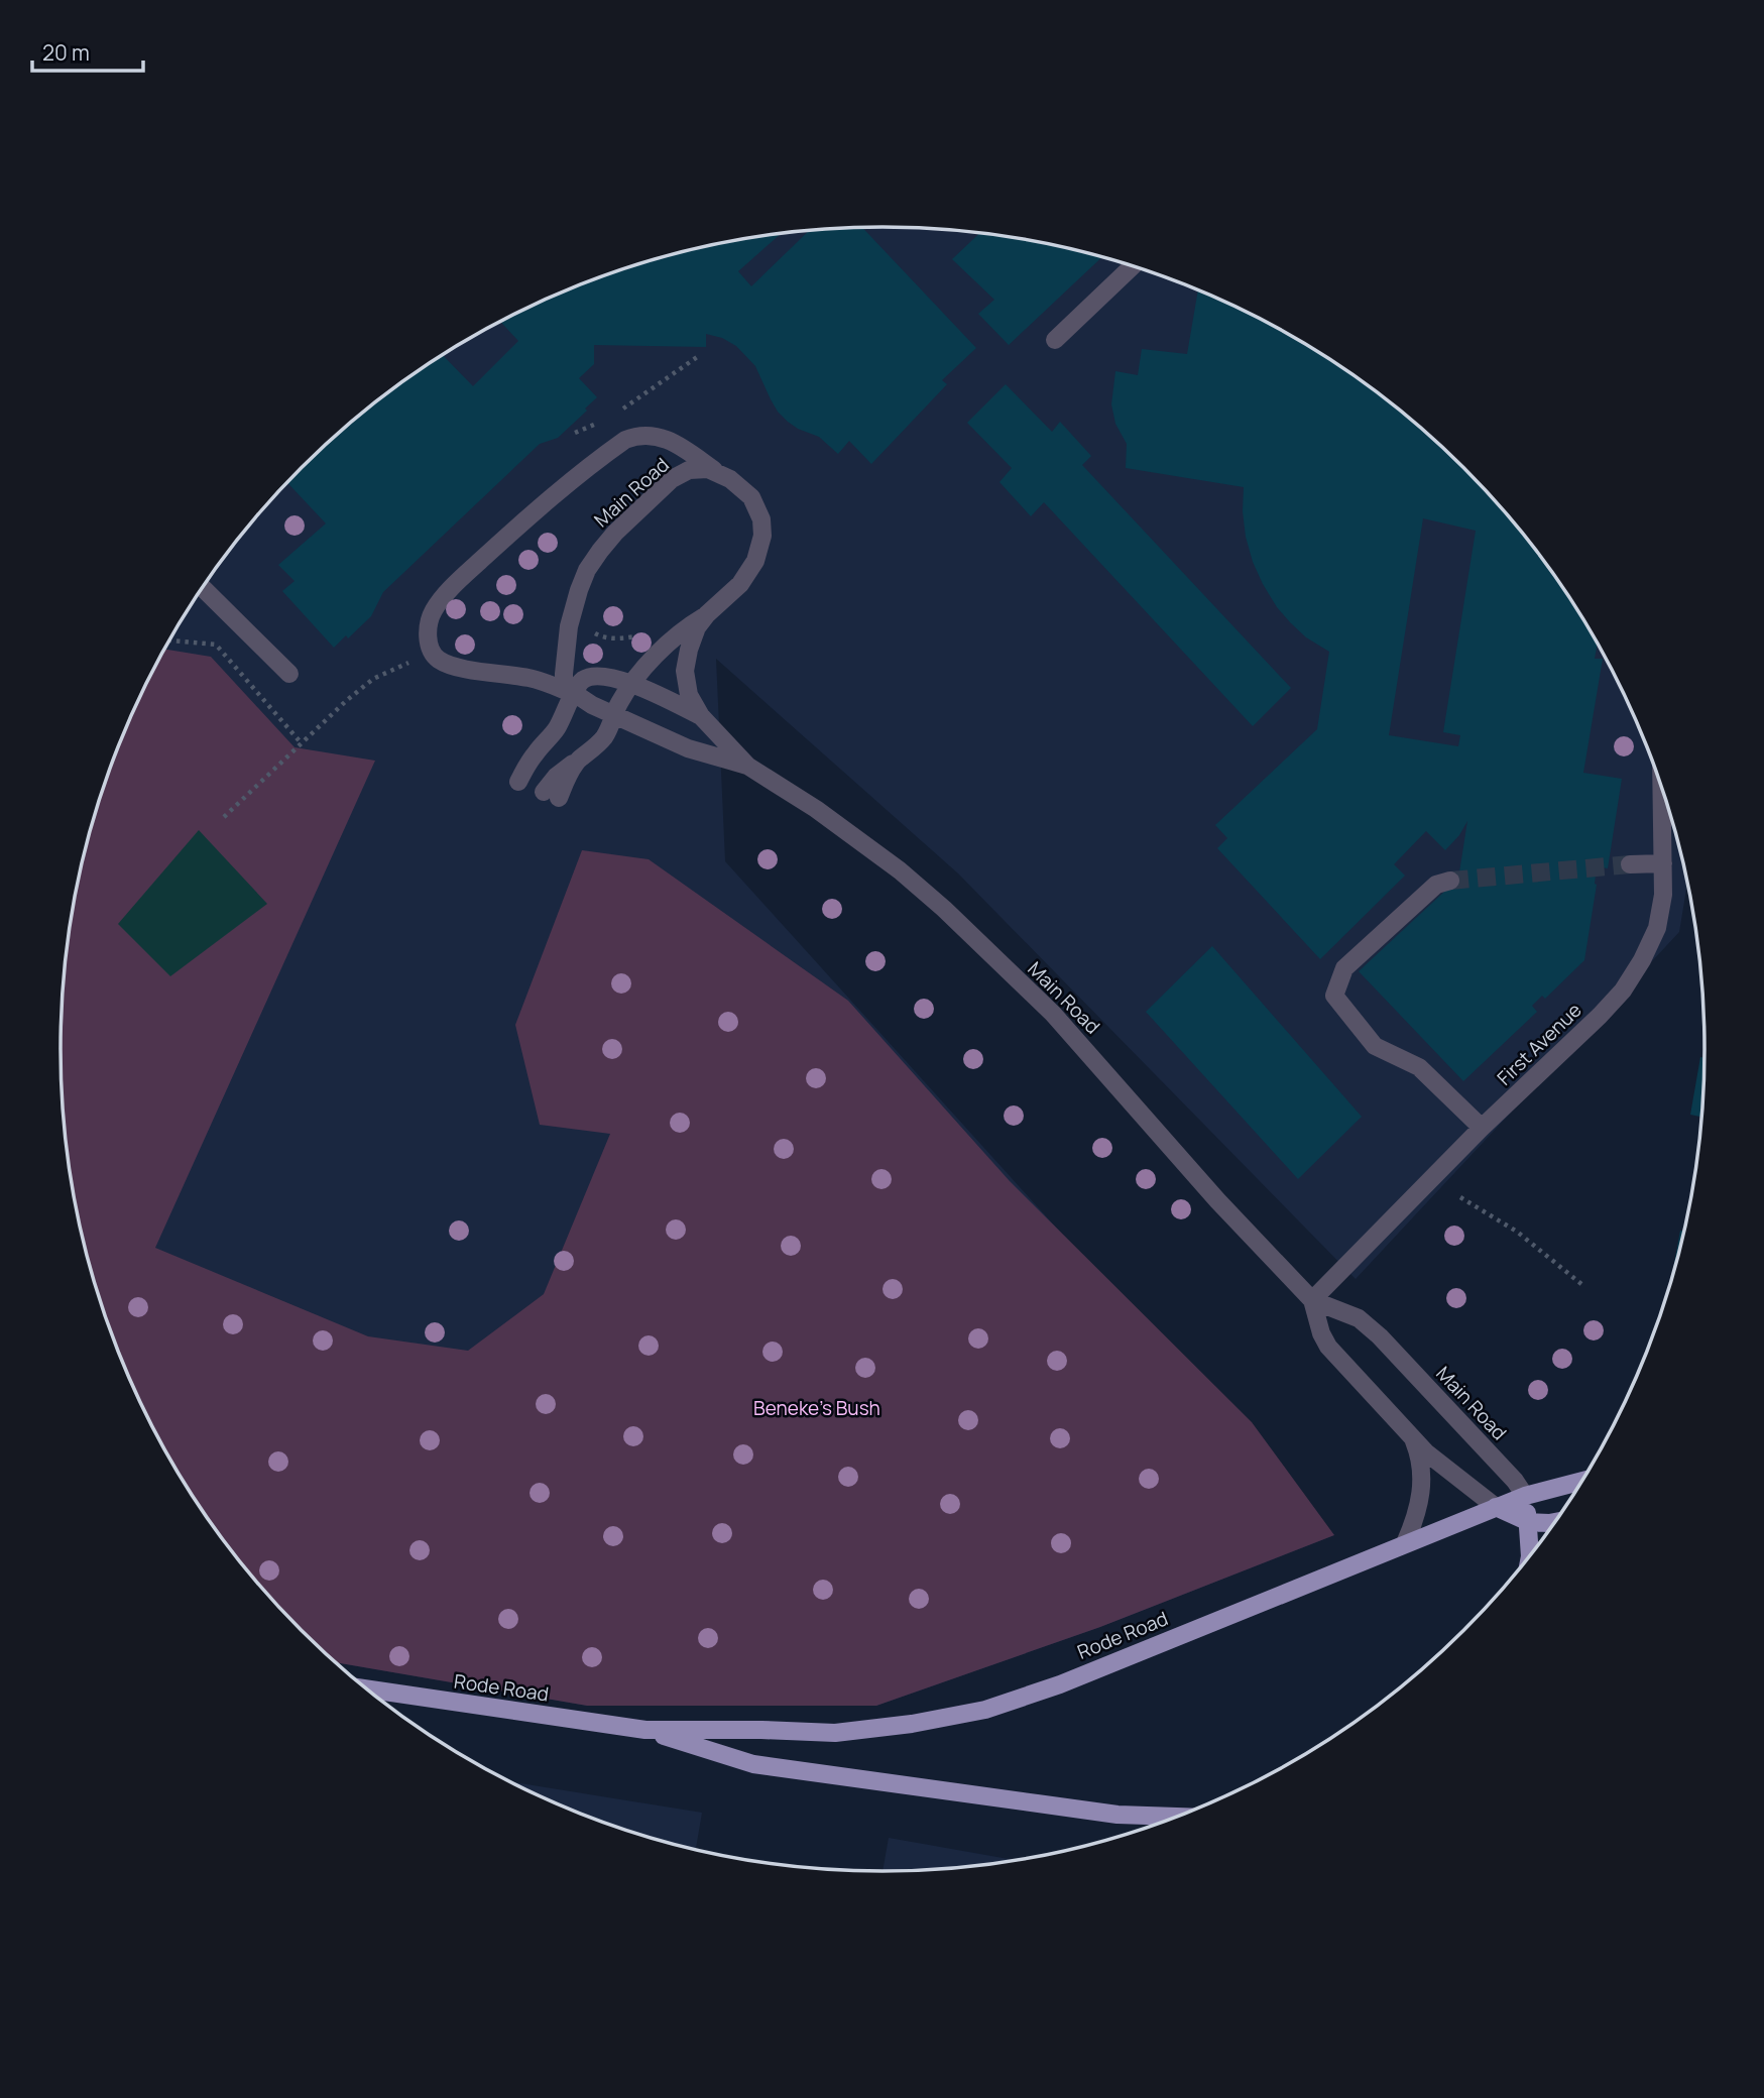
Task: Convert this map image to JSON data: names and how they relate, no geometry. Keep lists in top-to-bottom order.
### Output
{
  "streets": {
    "main road": ["Rode Road"],
    "street": ["Main Road", "First Avenue"]
  },
  "crossings": [
    ["Main Road", "First Avenue"],
    ["Main Road", "Rode Road"]
  ],
  "parks": ["Beneke's Bush"],
  "scale_bar": "20 m"
}
